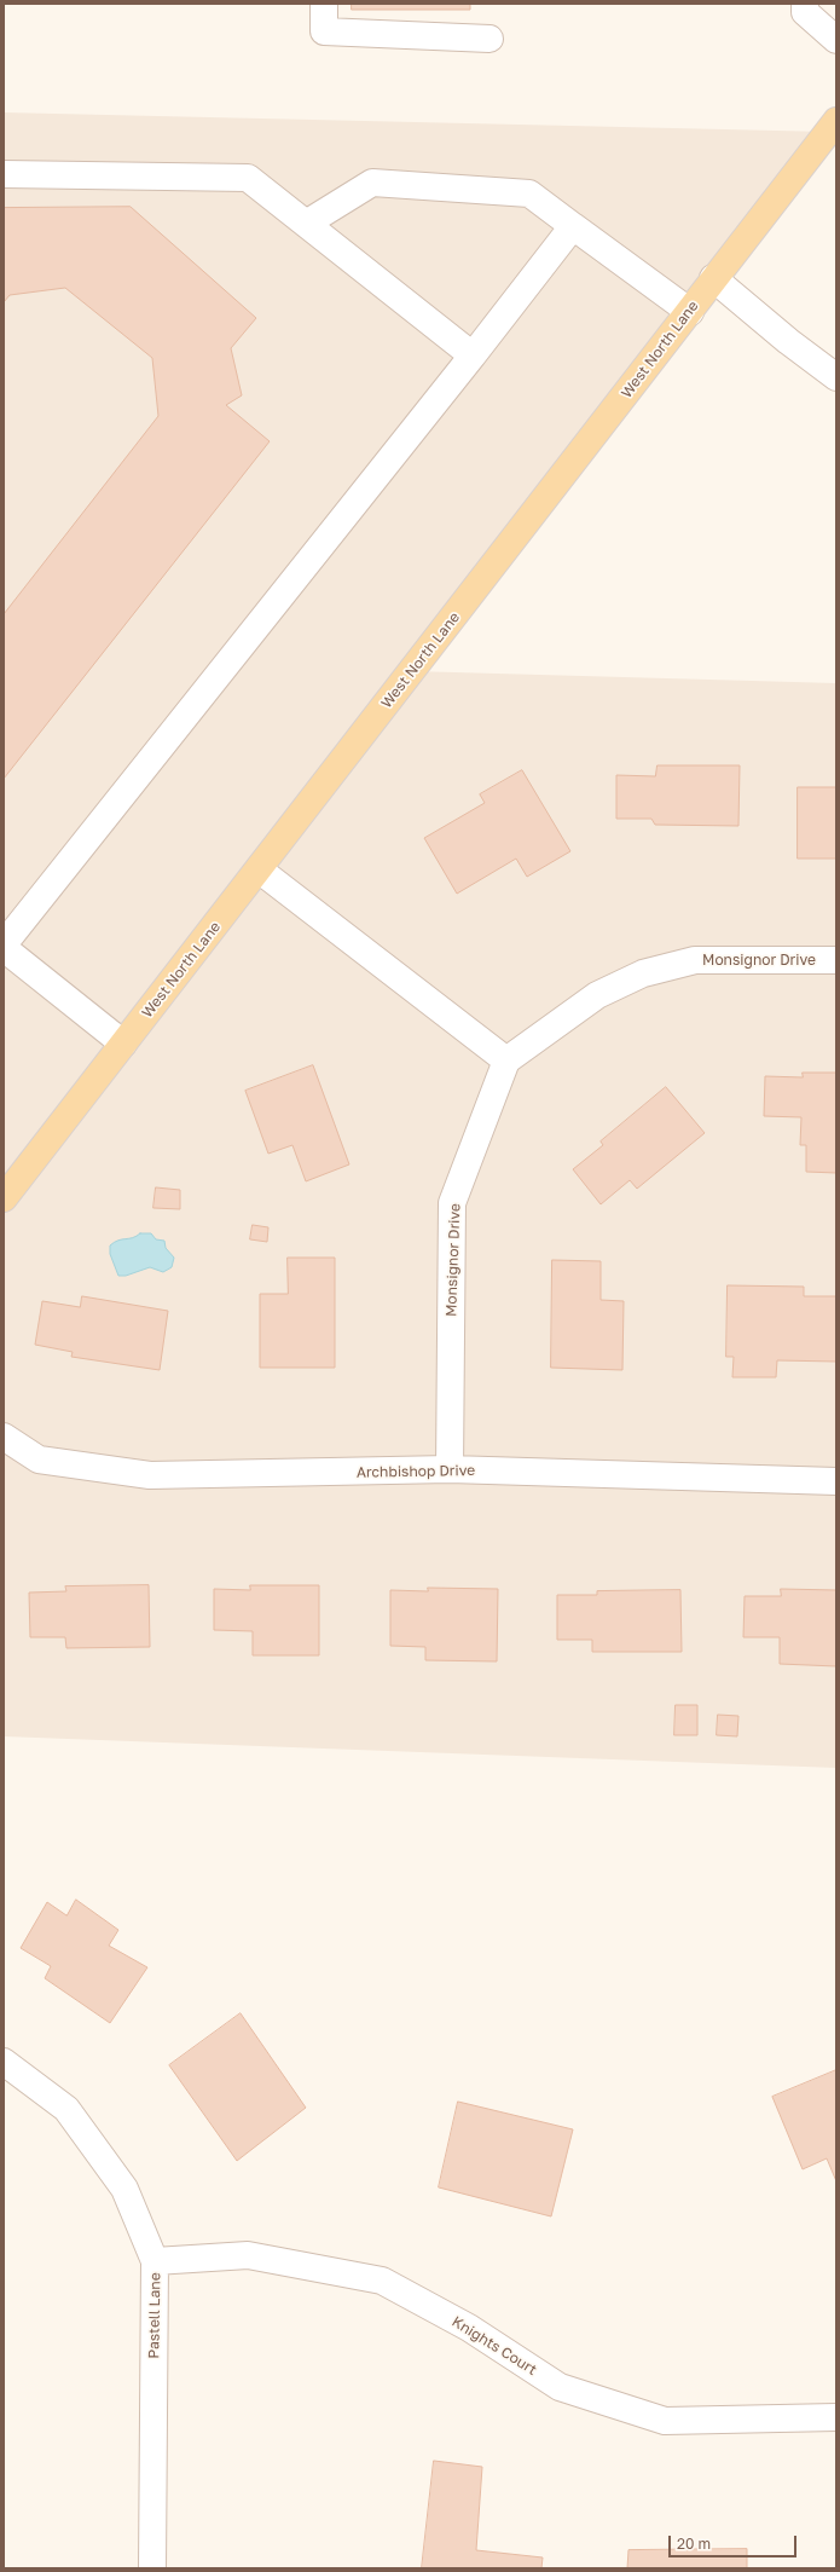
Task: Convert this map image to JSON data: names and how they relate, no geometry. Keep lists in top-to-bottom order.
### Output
{
  "streets": {
    "main road": ["West North Lane"],
    "street": [
      "Monsignor Drive",
      "Archbishop Drive",
      "Pastell Lane",
      "Knights Court"
    ]
  },
  "crossings": [
    ["Monsignor Drive", "Archbishop Drive"],
    ["Pastell Lane", "Knights Court"]
  ],
  "scale_bar": "20 m"
}
